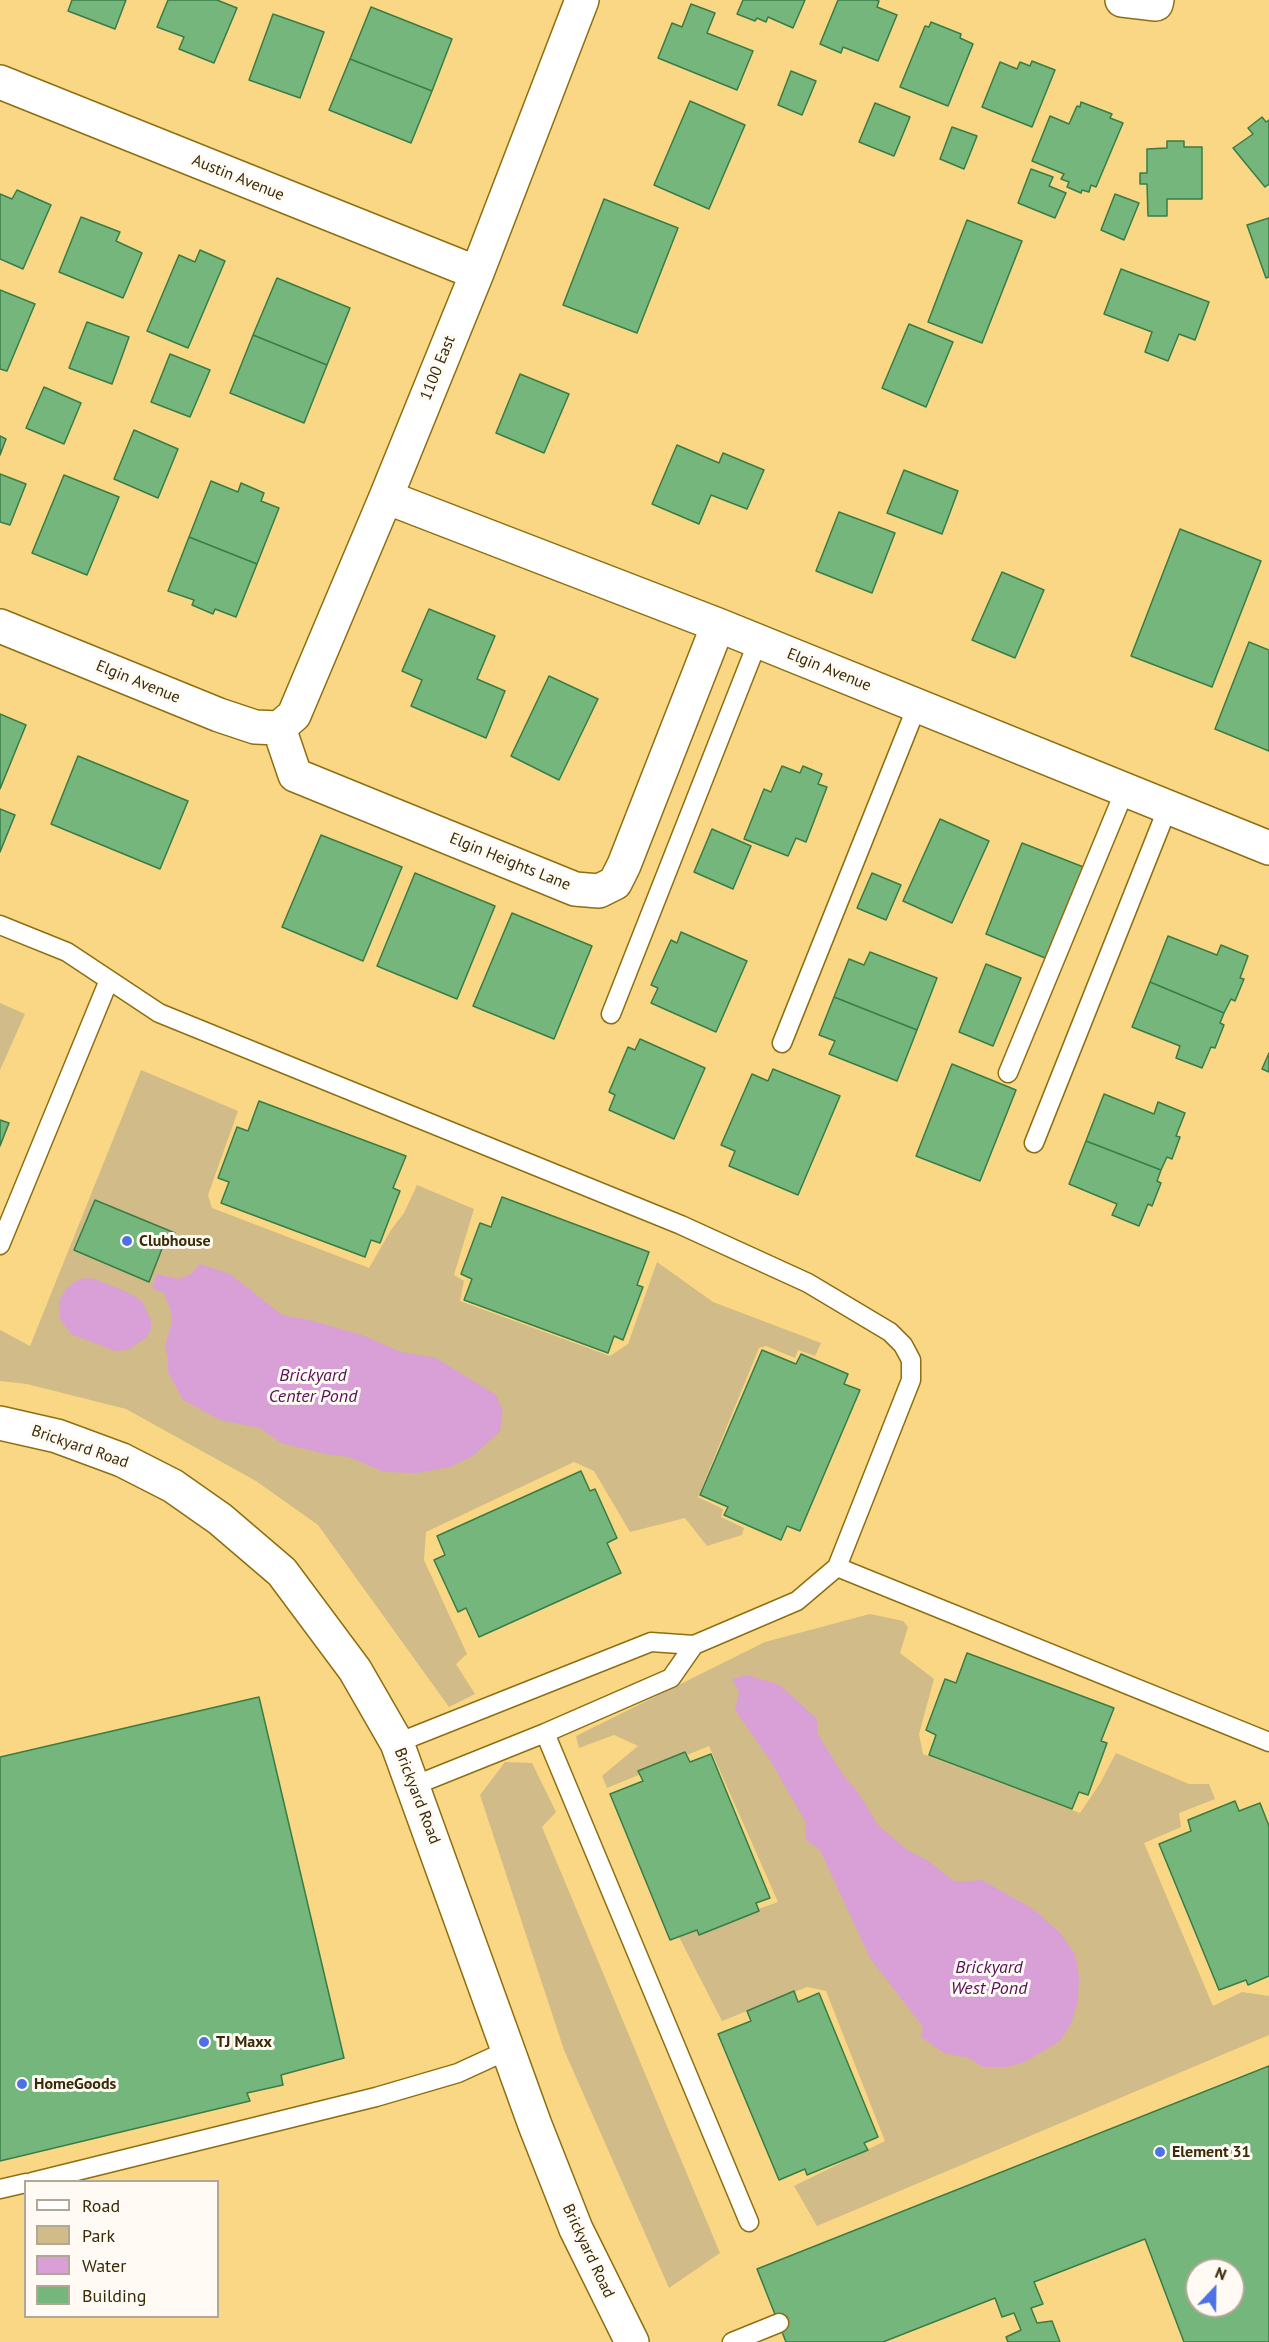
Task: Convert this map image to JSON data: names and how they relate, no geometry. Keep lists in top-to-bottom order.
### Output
{
  "streets": {
    "street": [
      "Austin Avenue",
      "1100 East",
      "Elgin Avenue",
      "Elgin Heights Lane",
      "Brickyard Road"
    ]
  },
  "crossings": [
    ["Austin Avenue", "1100 East"],
    ["1100 East", "Elgin Avenue"],
    ["1100 East", "Elgin Heights Lane"],
    ["Elgin Avenue", "Elgin Heights Lane"]
  ],
  "water": ["Brickyard Center Pond", "Brickyard West Pond"],
  "places": [
    "Clubhouse",
    "TJ Maxx",
    "HomeGoods",
    "Element 31"
  ],
  "legend": [
    "Road",
    "Park",
    "Water",
    "Building"
  ],
  "north": "top"
}
